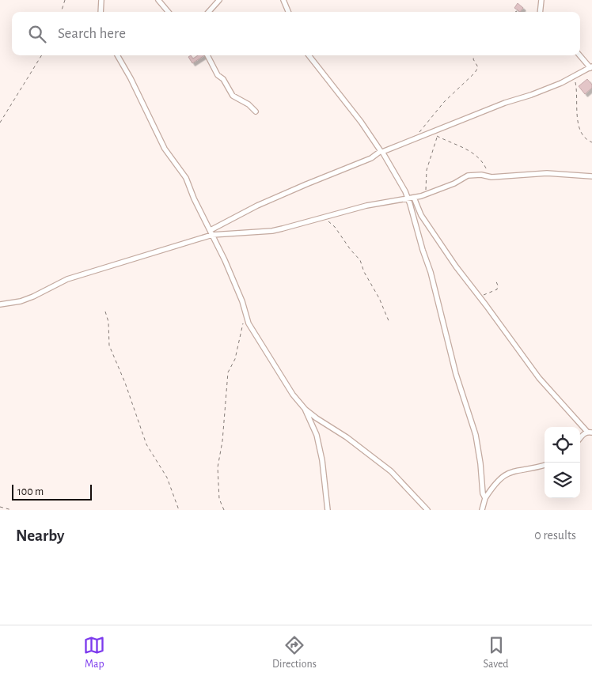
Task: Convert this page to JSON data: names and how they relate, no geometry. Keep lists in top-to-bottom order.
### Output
{
  "scale_bar": "100 m",
  "page": {
    "search": "Search here",
    "scale": "100 m",
    "heading": ["Nearby", "0 results"],
    "nav": ["Map", "Directions", "Saved"]
  }
}
